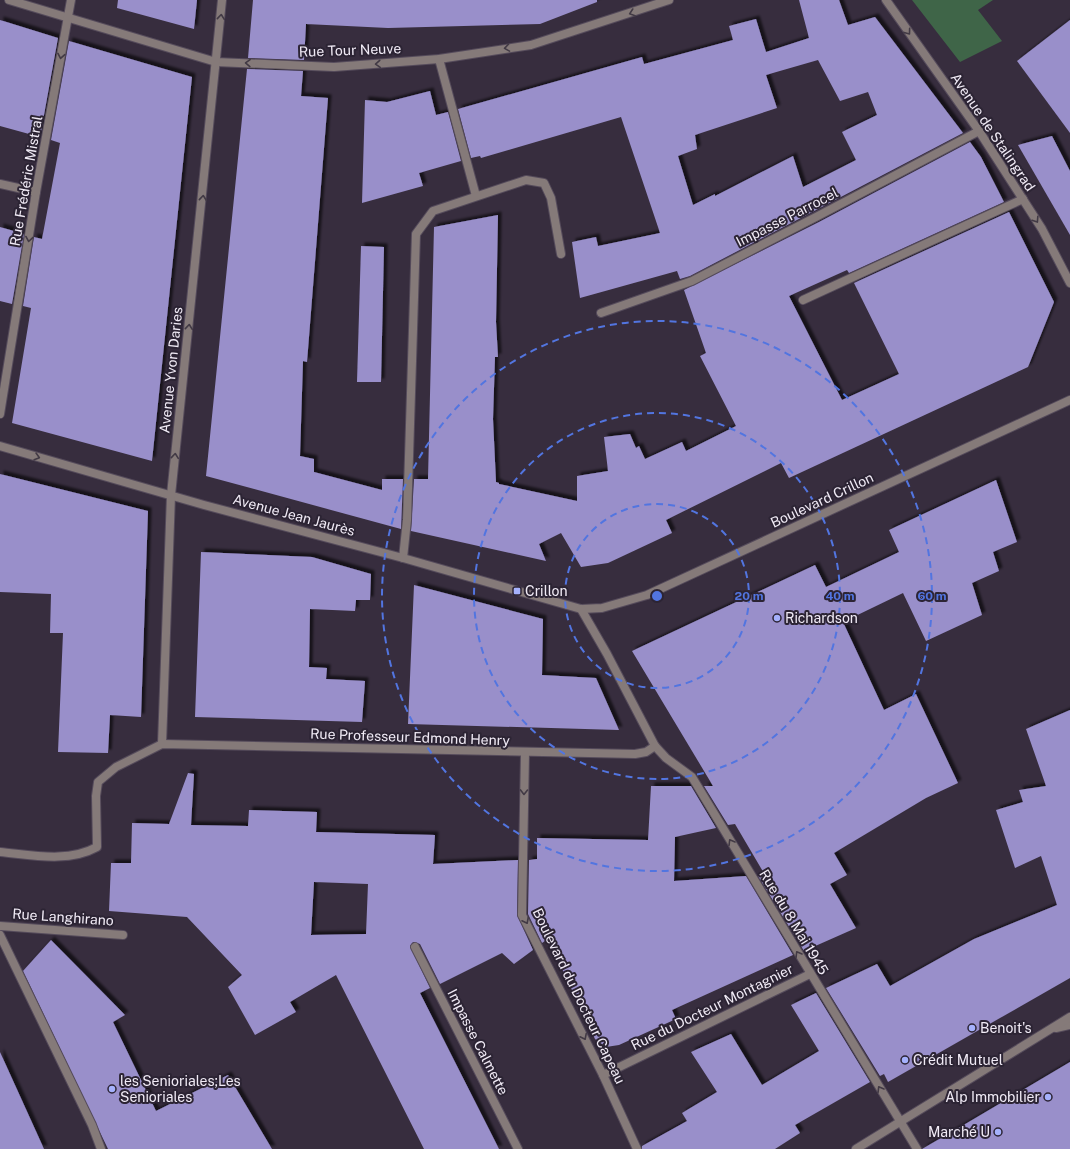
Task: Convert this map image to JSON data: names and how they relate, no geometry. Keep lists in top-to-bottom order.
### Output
{
  "streets": {
    "street": [
      "Rue Tour Neuve",
      "Avenue de Stalingrad",
      "Rue Frédéric Mistral",
      "Impasse Parrocel",
      "Avenue Yvon Daries",
      "Boulevard Crillon",
      "Avenue Jean Jaurès",
      "Rue Professeur Edmond Henry",
      "Rue Langhirano",
      "Rue du 8 Mai 1945",
      "Boulevard du Docteur Capeau",
      "Rue du Docteur Montagnier",
      "Impasse Calmette"
    ]
  },
  "crossings": [
    ["Rue Tour Neuve", "Rue Frédéric Mistral"],
    ["Rue Tour Neuve", "Avenue Yvon Daries"],
    ["Avenue de Stalingrad", "Impasse Parrocel"],
    ["Avenue Yvon Daries", "Avenue Jean Jaurès"],
    ["Avenue Yvon Daries", "Rue Professeur Edmond Henry"],
    ["Boulevard Crillon", "Avenue Jean Jaurès"],
    ["Boulevard Crillon", "Rue du 8 Mai 1945"],
    ["Avenue Jean Jaurès", "Rue du 8 Mai 1945"],
    ["Rue Professeur Edmond Henry", "Rue du 8 Mai 1945"],
    ["Rue Professeur Edmond Henry", "Boulevard du Docteur Capeau"],
    ["Rue du 8 Mai 1945", "Rue du Docteur Montagnier"],
    ["Boulevard du Docteur Capeau", "Rue du Docteur Montagnier"]
  ],
  "one_way": [
    "Rue Tour Neuve",
    "Avenue de Stalingrad",
    "Rue Frédéric Mistral",
    "Avenue Yvon Daries",
    "Rue du 8 Mai 1945",
    "Boulevard du Docteur Capeau"
  ],
  "places": {
    "transit": ["Crillon"],
    "other": [
      "Richardson",
      "Benoit's",
      "Crédit Mutuel",
      "les Senioriales;Les Senioriales",
      "Alp Immobilier",
      "Marché U"
    ]
  },
  "rings": ["20 m", "40 m", "60 m"]
}
